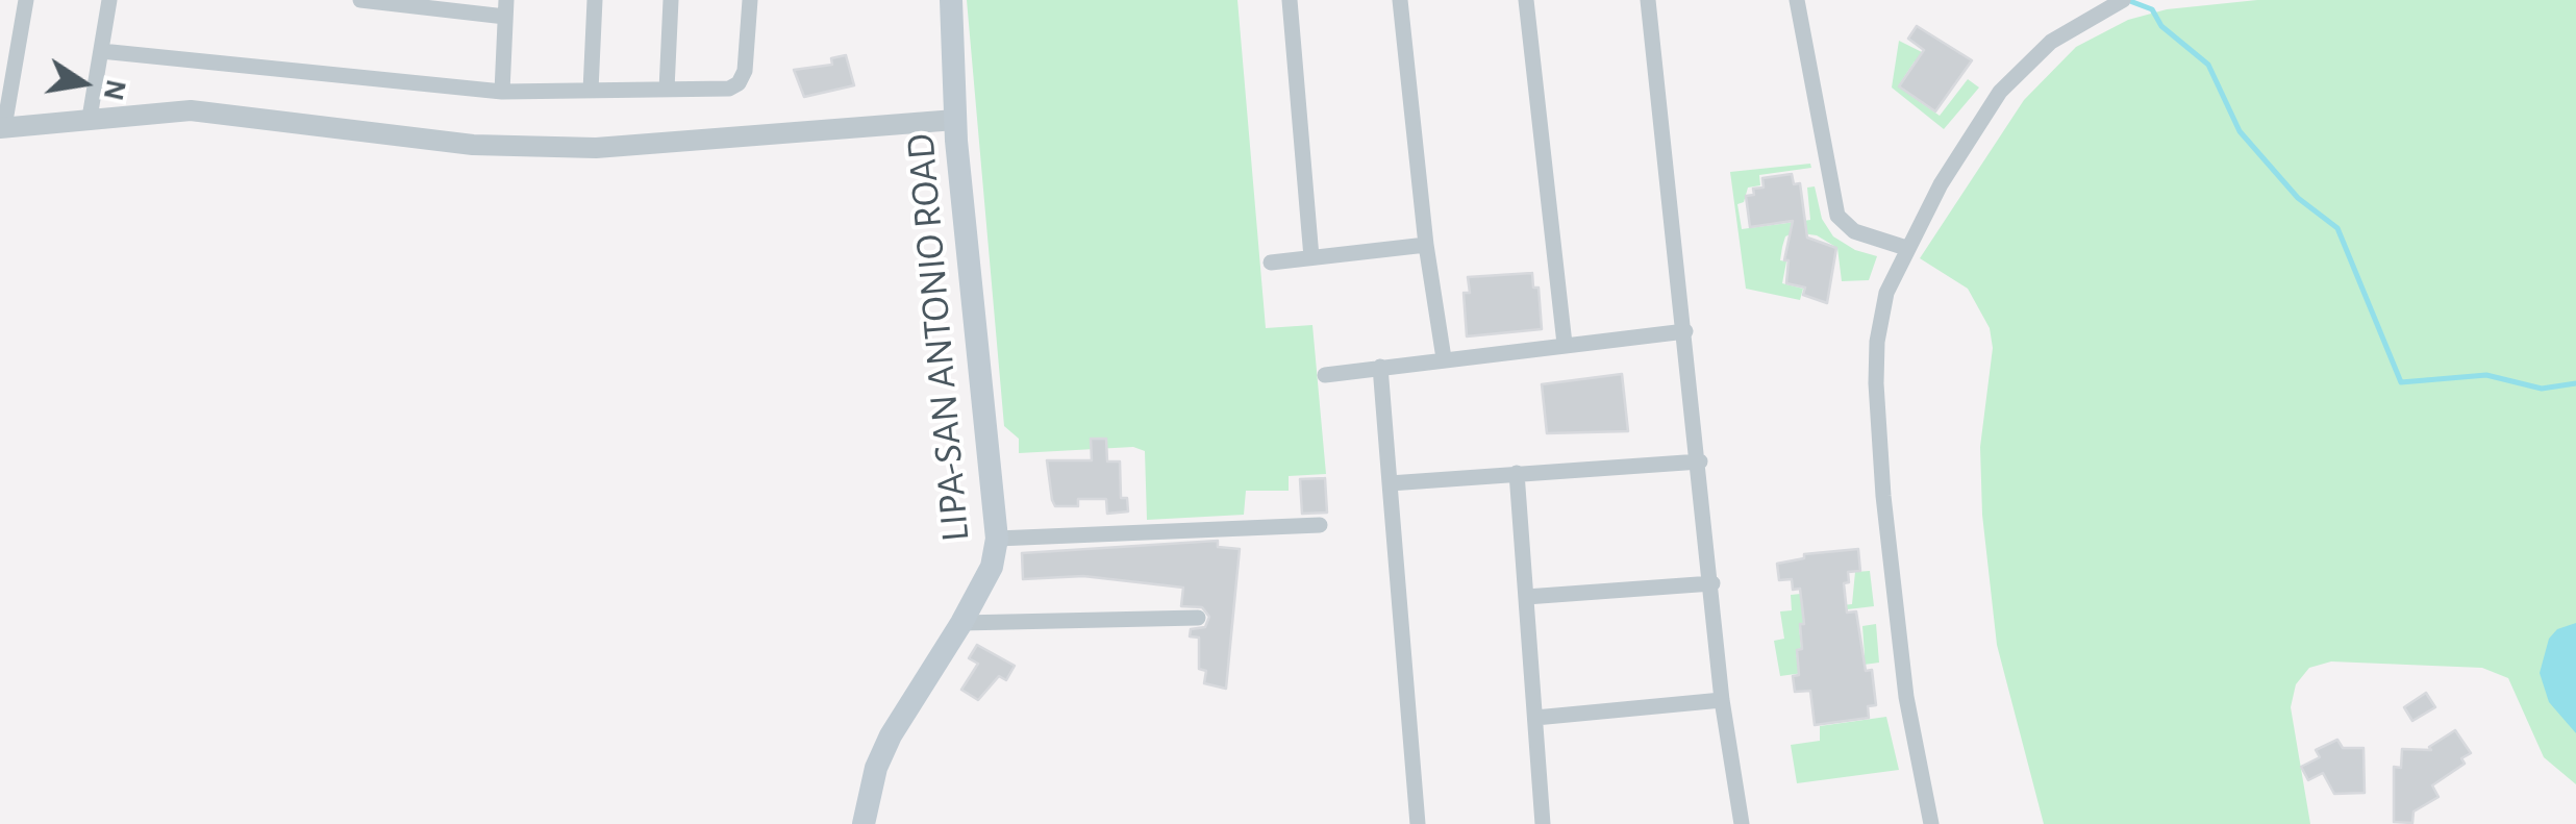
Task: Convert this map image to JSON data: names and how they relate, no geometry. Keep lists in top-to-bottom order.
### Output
{
  "streets": {
    "main road": ["LIPA-SAN ANTONIO ROAD"]
  },
  "north": "right"
}
